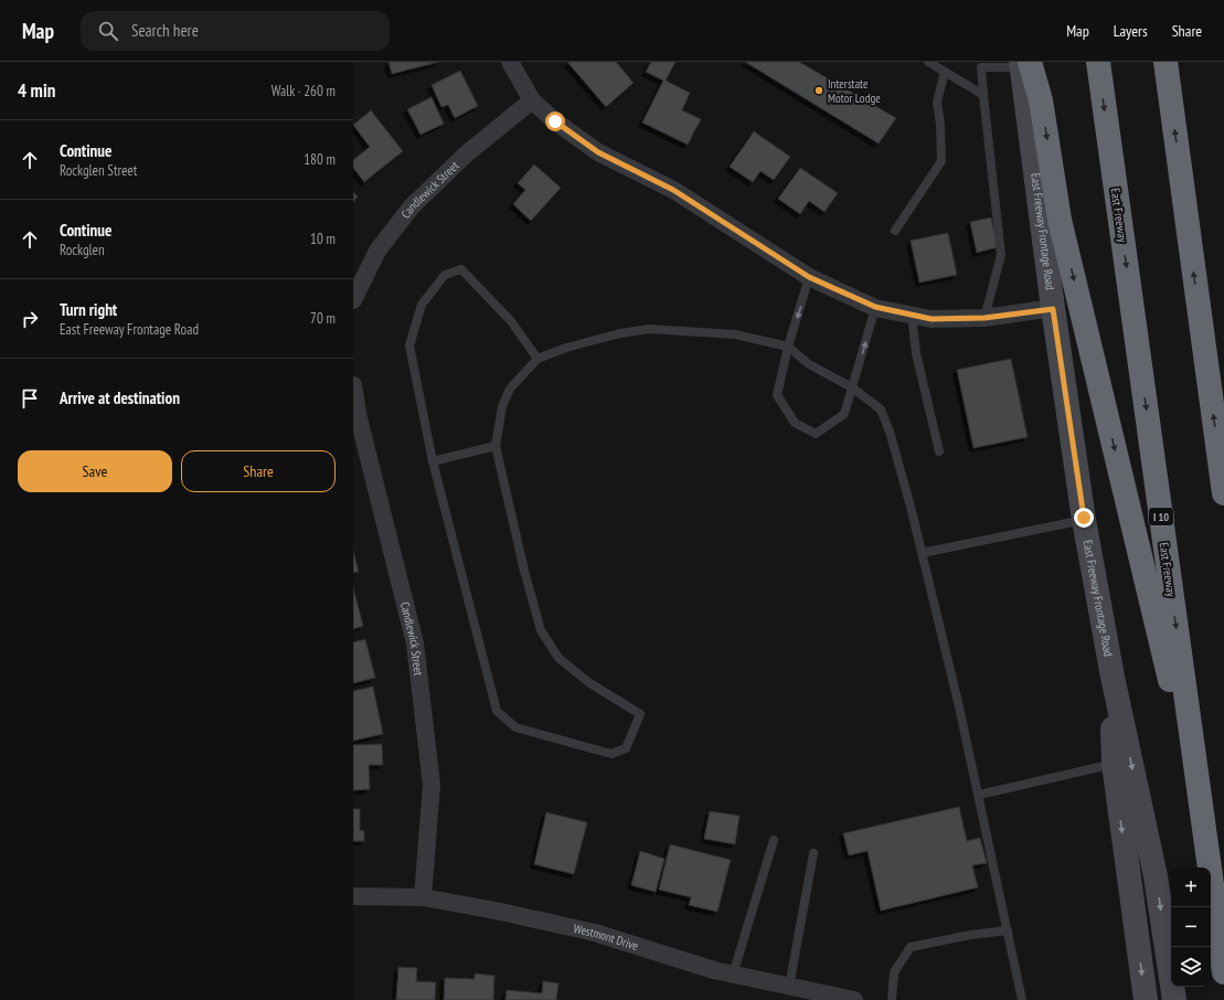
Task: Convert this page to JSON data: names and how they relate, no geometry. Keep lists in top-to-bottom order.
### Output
{
  "streets": {
    "highway": ["East Freeway", "I 10"],
    "main road": ["East Freeway Frontage Road"],
    "street": ["Candlewick Street", "Westmont Drive"]
  },
  "crossings": [
    ["Candlewick Street", "Westmont Drive"]
  ],
  "places": ["Interstate Motor Lodge"],
  "page": {
    "header": "Map",
    "search": "Search here",
    "nav": ["Map", "Layers", "Share"],
    "heading": ["4 min", "Walk · 260 m"],
    "list": [
      ["Continue", "Rockglen Street", "180 m"],
      ["Continue", "Rockglen", "10 m"],
      ["Turn right", "East Freeway Frontage Road", "70 m"],
      "Arrive at destination"
    ],
    "buttons": ["Save", "Share"],
    "map_buttons": ["+", "−"]
  }
}
